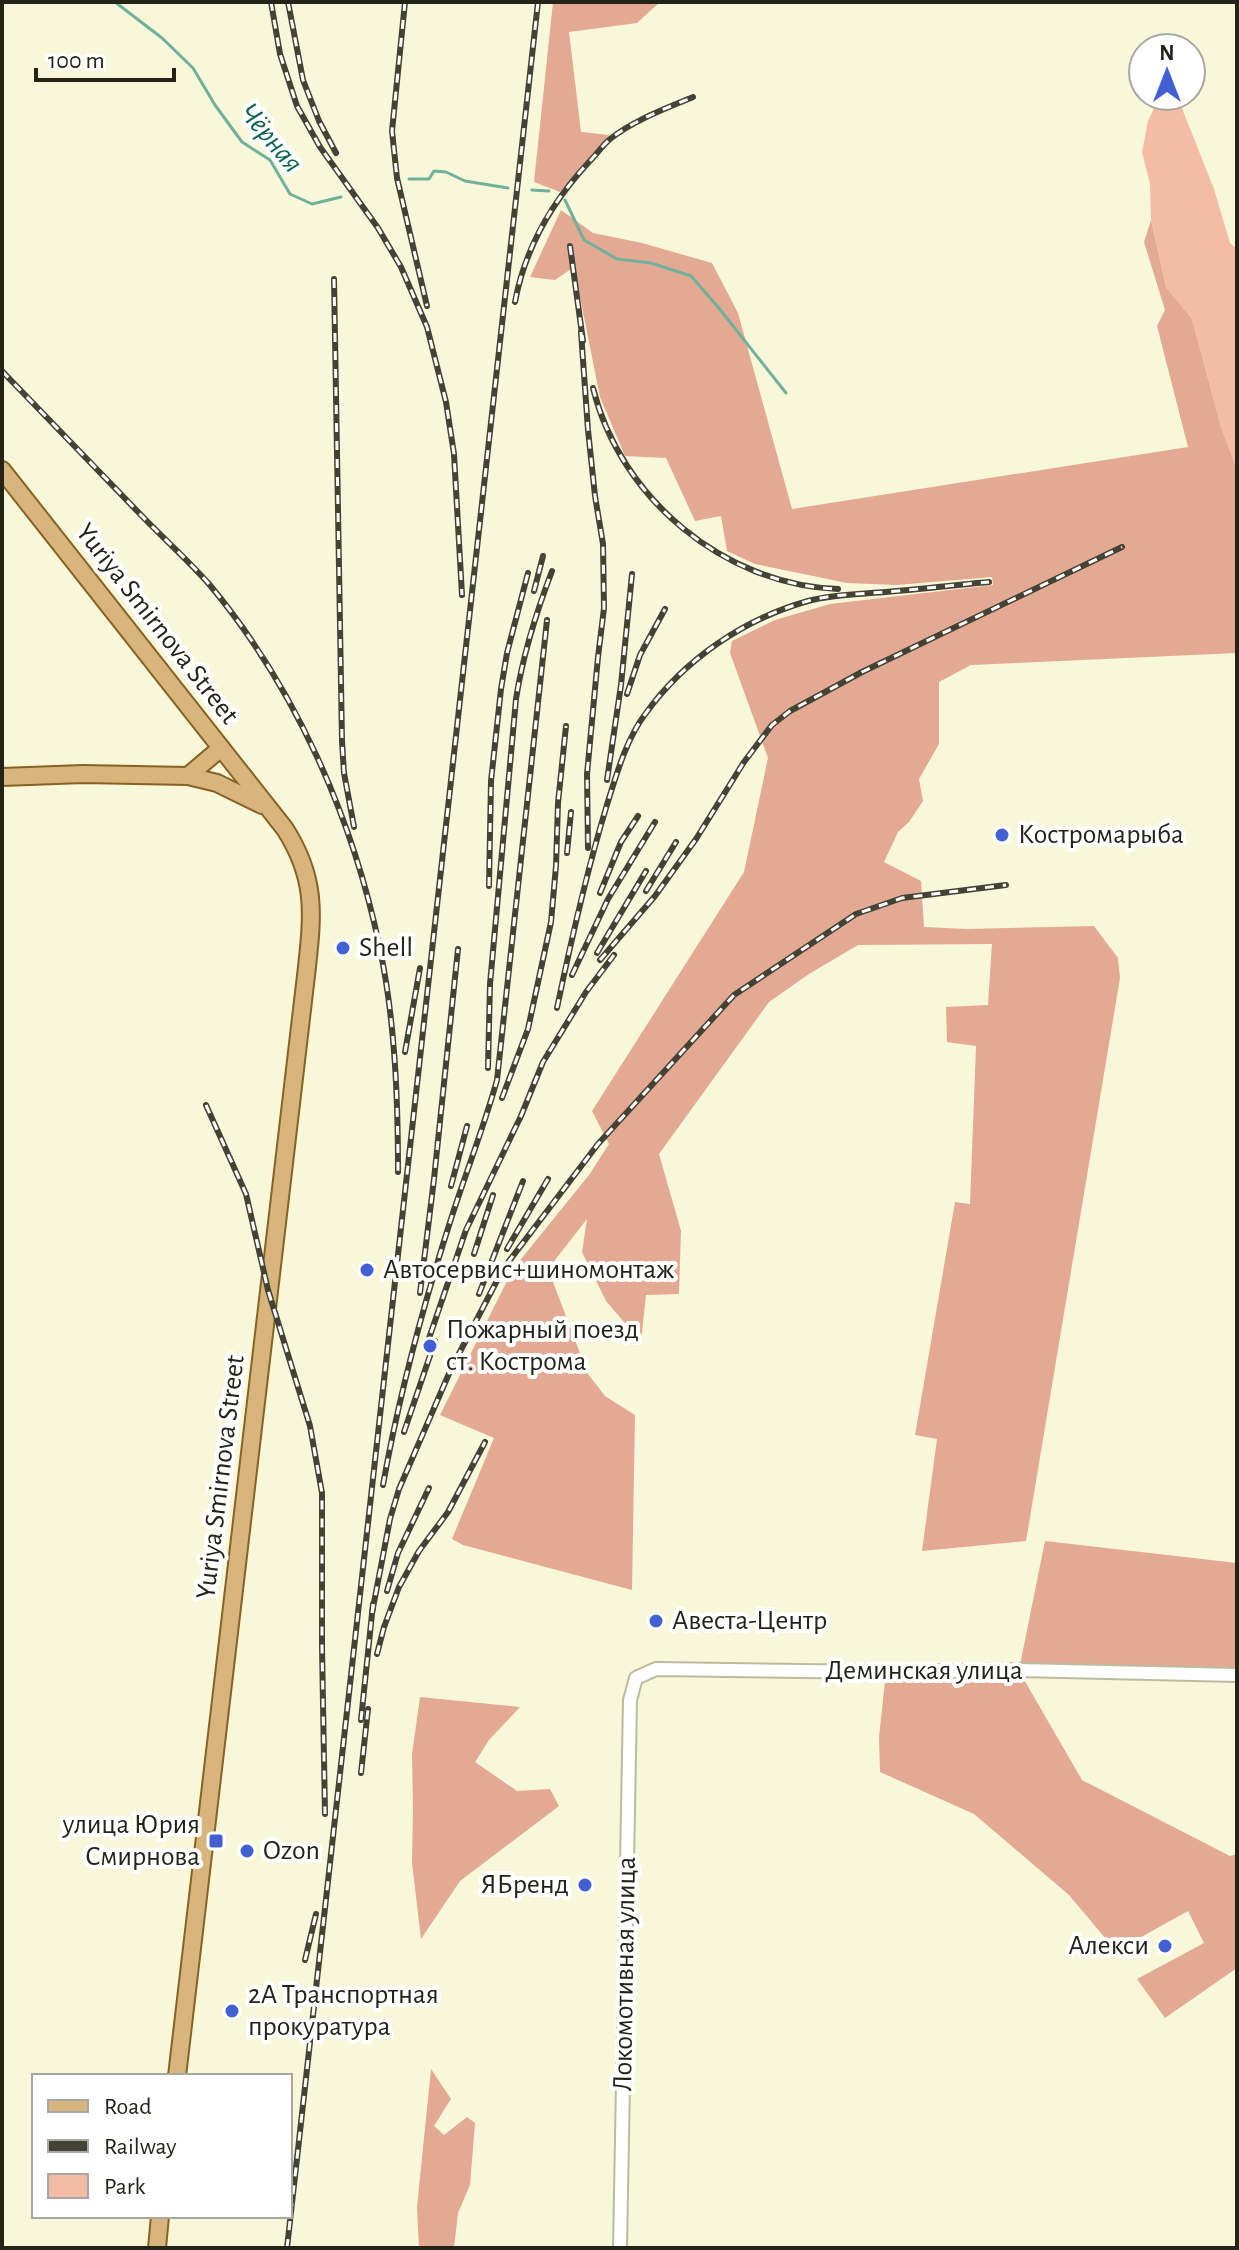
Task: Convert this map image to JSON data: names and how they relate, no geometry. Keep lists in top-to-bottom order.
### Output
{
  "streets": {
    "main road": ["Yuriya Smirnova Street"],
    "street": ["Деминская улица", "Локомотивная улица"]
  },
  "crossings": [
    ["Деминская улица", "Локомотивная улица"]
  ],
  "water": ["Чёрная"],
  "places": {
    "other": [
      "Костромарыба",
      "Shell",
      "Автосервис+шиномонтаж",
      "Пожарный поезд ст. Кострома",
      "Авеста-Центр",
      "Ozon",
      "ЯБренд",
      "Алекси",
      "2А Транспортная прокуратура"
    ],
    "transit": ["улица Юрия Смирнова"]
  },
  "legend": ["Road", "Railway", "Park"],
  "scale_bar": "100 m",
  "north": "top"
}
